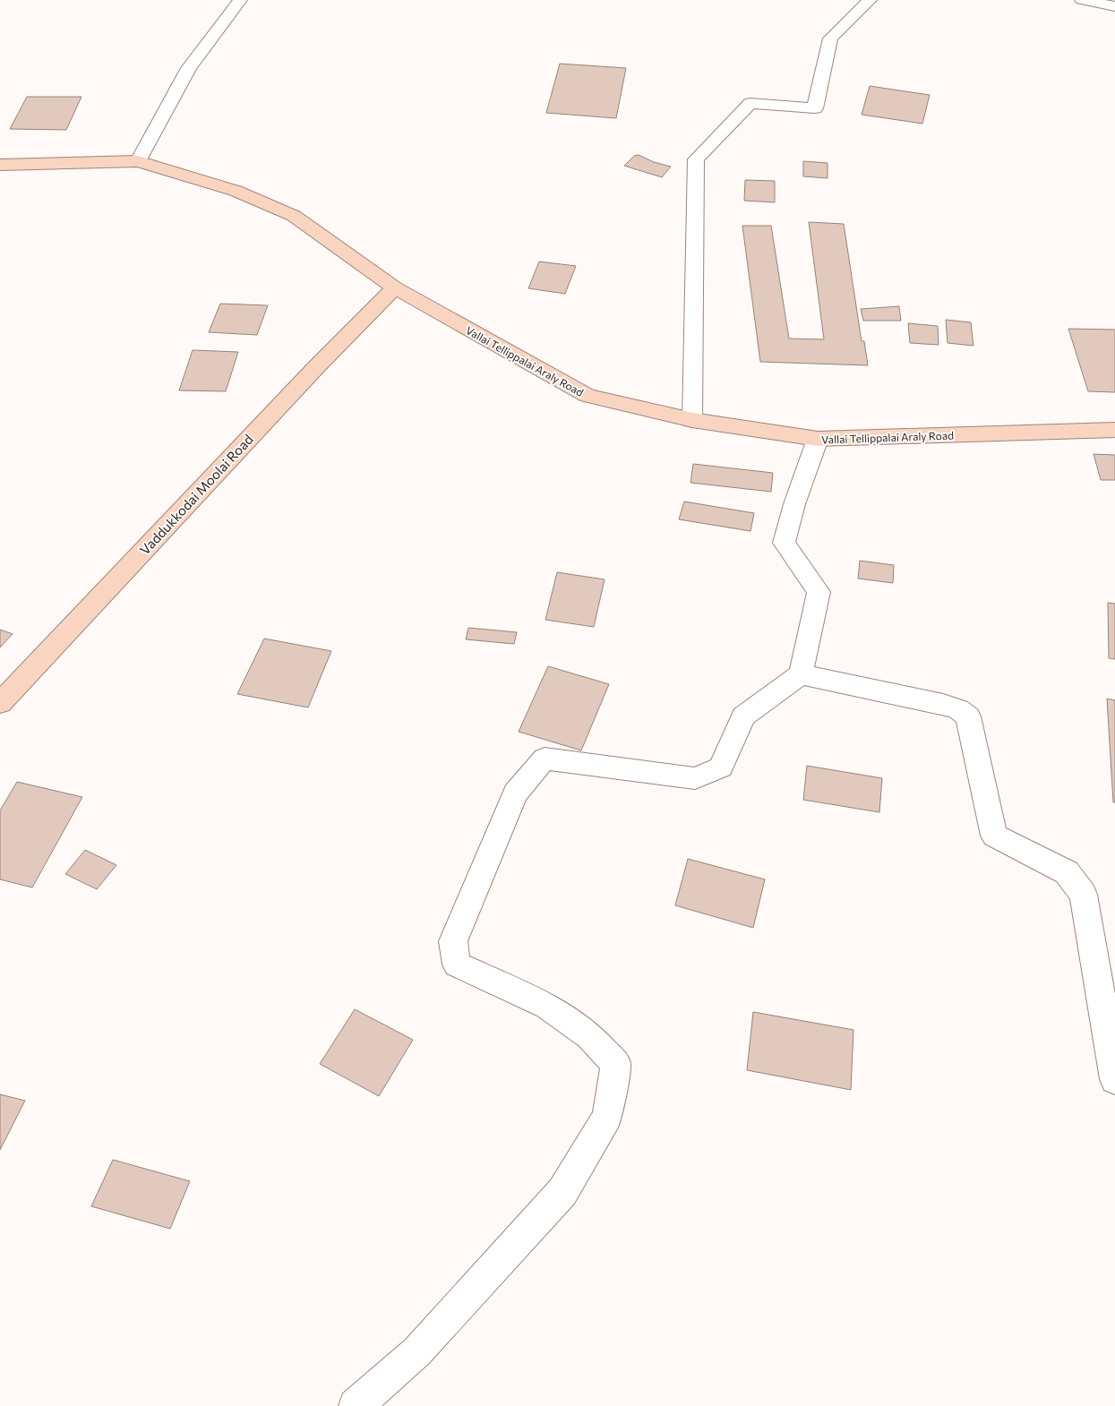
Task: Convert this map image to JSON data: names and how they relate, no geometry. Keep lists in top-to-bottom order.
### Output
{
  "streets": {
    "main road": ["Vallai Tellippalai Araly Road", "Vaddukkodai Moolai Road"]
  },
  "crossings": [
    ["Vallai Tellippalai Araly Road", "Vaddukkodai Moolai Road"]
  ]
}
